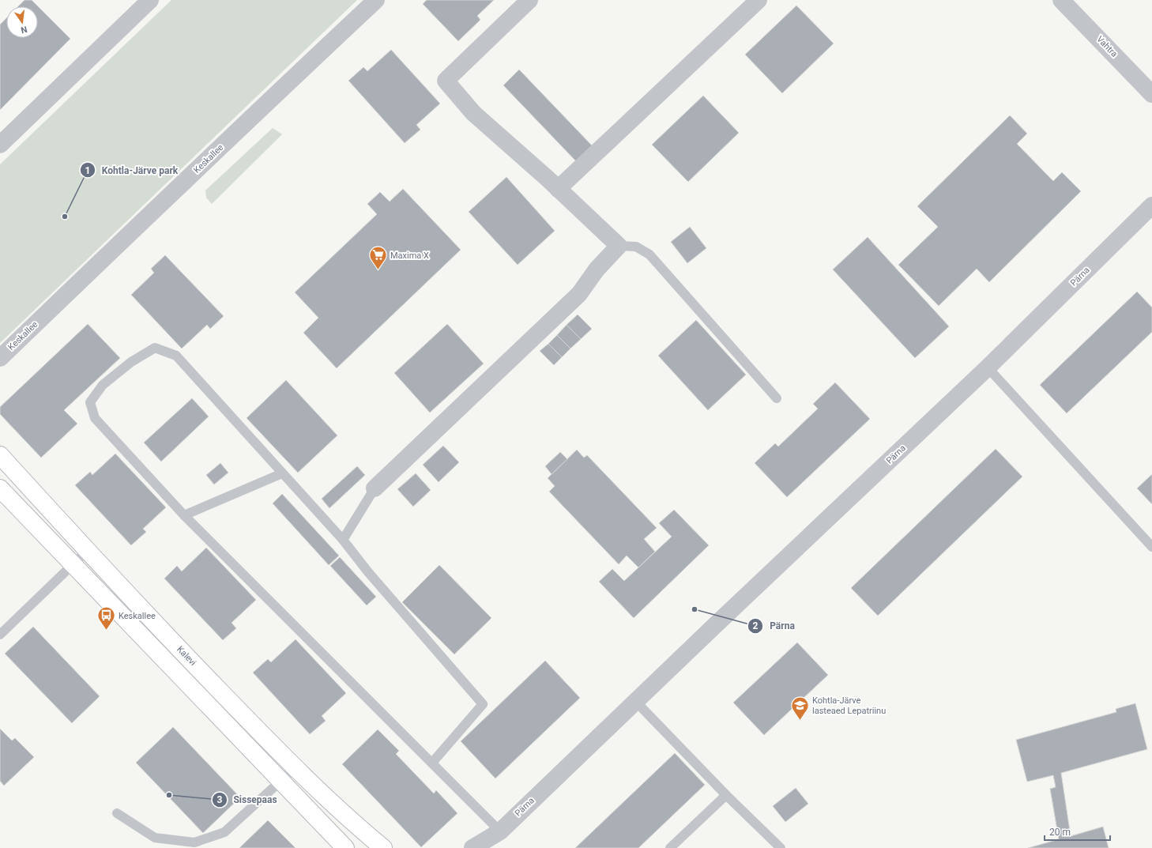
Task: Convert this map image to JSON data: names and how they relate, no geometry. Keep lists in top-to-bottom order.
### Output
{
  "streets": {
    "main road": ["Kalevi"],
    "street": ["Vahtra", "Keskallee", "Pärna"]
  },
  "places": {
    "other": ["Kohtla-Järve park", "Pärna", "Sissepaas"],
    "supermarket": ["Maxima X"],
    "bus stop": ["Keskallee"],
    "school or university": ["Kohtla-Järve lasteaed Lepatriinu"]
  },
  "scale_bar": "20 m",
  "north": "bottom"
}
